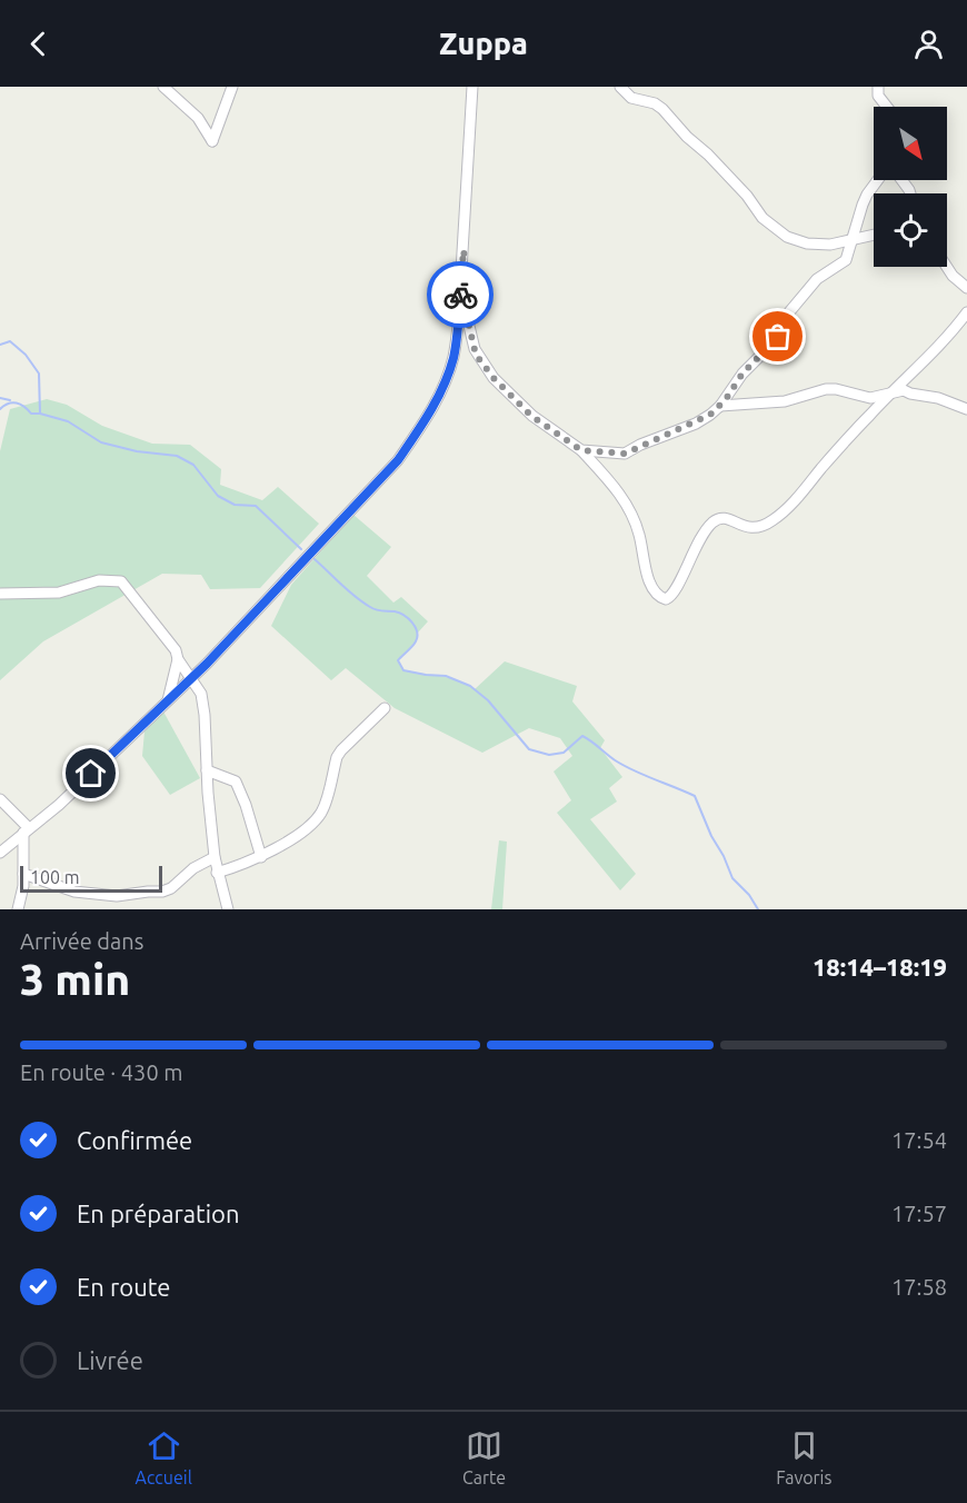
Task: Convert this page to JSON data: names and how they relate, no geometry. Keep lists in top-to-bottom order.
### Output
{
  "scale_bar": "100 m",
  "north": "bottom right",
  "page": {
    "header": "Zuppa",
    "scale": "100 m",
    "heading": ["3 min", "Arrivée dans", "18:14–18:19"],
    "bar": "En route · 430 m",
    "list": [
      ["Confirmée", "17:54"],
      ["En préparation", "17:57"],
      ["En route", "17:58"],
      "Livrée"
    ],
    "tabs": ["Accueil", "Carte", "Favoris"]
  }
}
